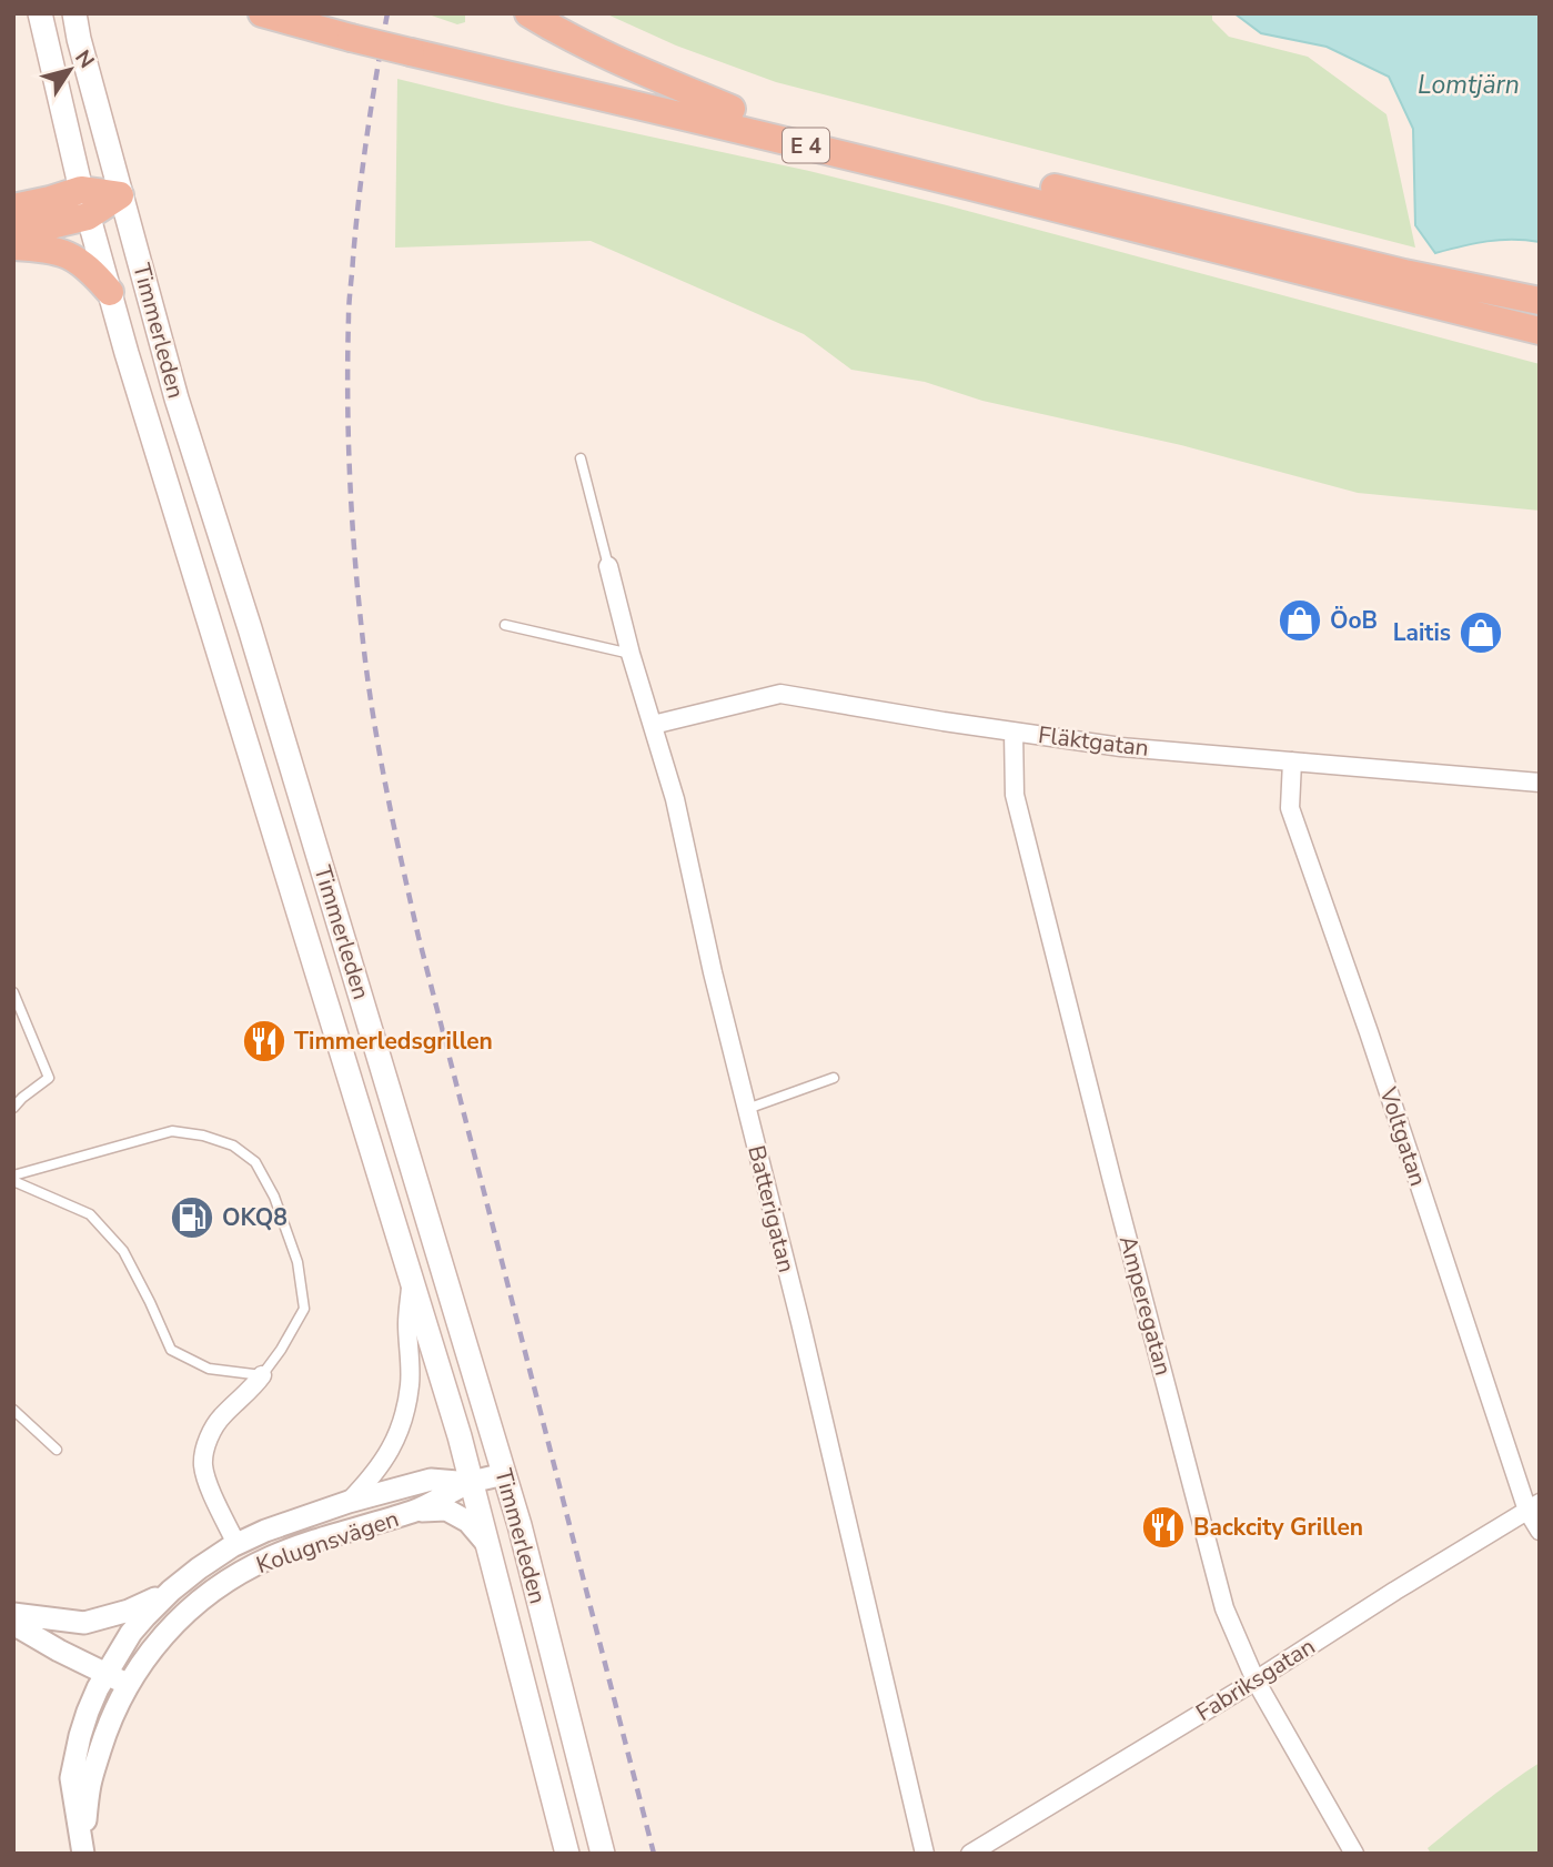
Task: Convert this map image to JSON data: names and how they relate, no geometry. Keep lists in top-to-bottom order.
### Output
{
  "streets": {
    "highway": ["E 4"],
    "main road": ["Timmerleden"],
    "street": [
      "Fläktgatan",
      "Voltgatan",
      "Batterigatan",
      "Amperegatan",
      "Kolugnsvägen",
      "Fabriksgatan"
    ]
  },
  "crossings": [
    ["Timmerleden", "Kolugnsvägen"],
    ["Fläktgatan", "Voltgatan"],
    ["Fläktgatan", "Batterigatan"],
    ["Fläktgatan", "Amperegatan"],
    ["Voltgatan", "Fabriksgatan"],
    ["Amperegatan", "Fabriksgatan"]
  ],
  "water": ["Lomtjärn"],
  "places": {
    "shop": ["ÖoB", "Laitis"],
    "restaurant": ["Timmerledsgrillen", "Backcity Grillen"],
    "fuel station": ["OKQ8"]
  },
  "north": "top right"
}
